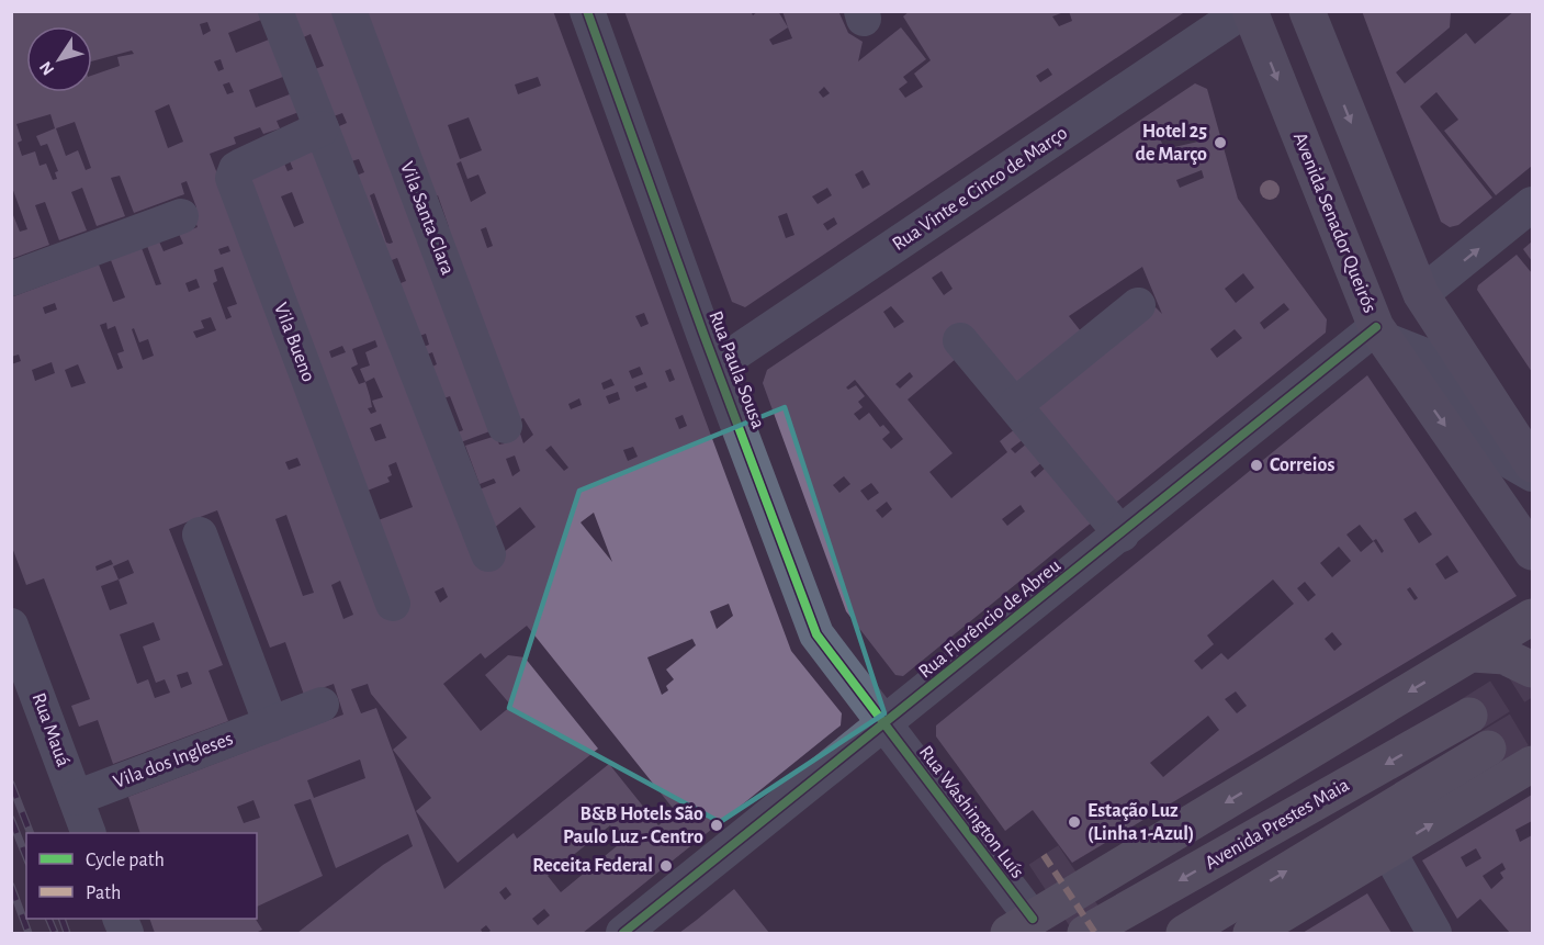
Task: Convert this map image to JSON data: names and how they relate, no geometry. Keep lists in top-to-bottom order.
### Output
{
  "streets": {
    "highway": ["Avenida Prestes Maia"],
    "main road": ["Avenida Senador Queirós"],
    "street": [
      "Rua Vinte e Cinco de Março",
      "Vila Santa Clara",
      "Vila Bueno",
      "Rua Paula Sousa",
      "Rua Florêncio de Abreu",
      "Rua Mauá",
      "Vila dos Ingleses",
      "Rua Washington Luís"
    ]
  },
  "crossings": [
    ["Rua Vinte e Cinco de Março", "Rua Paula Sousa"],
    ["Avenida Senador Queirós", "Rua Florêncio de Abreu"],
    ["Rua Paula Sousa", "Rua Florêncio de Abreu"],
    ["Rua Paula Sousa", "Rua Washington Luís"],
    ["Rua Florêncio de Abreu", "Rua Washington Luís"],
    ["Rua Mauá", "Vila dos Ingleses"]
  ],
  "places": [
    "Hotel 25 de Março",
    "Correios",
    "Estação Luz (Linha 1-Azul)",
    "B&B Hotels São Paulo Luz - Centro",
    "Receita Federal"
  ],
  "legend": ["Cycle path", "Path"],
  "north": "bottom left"
}
